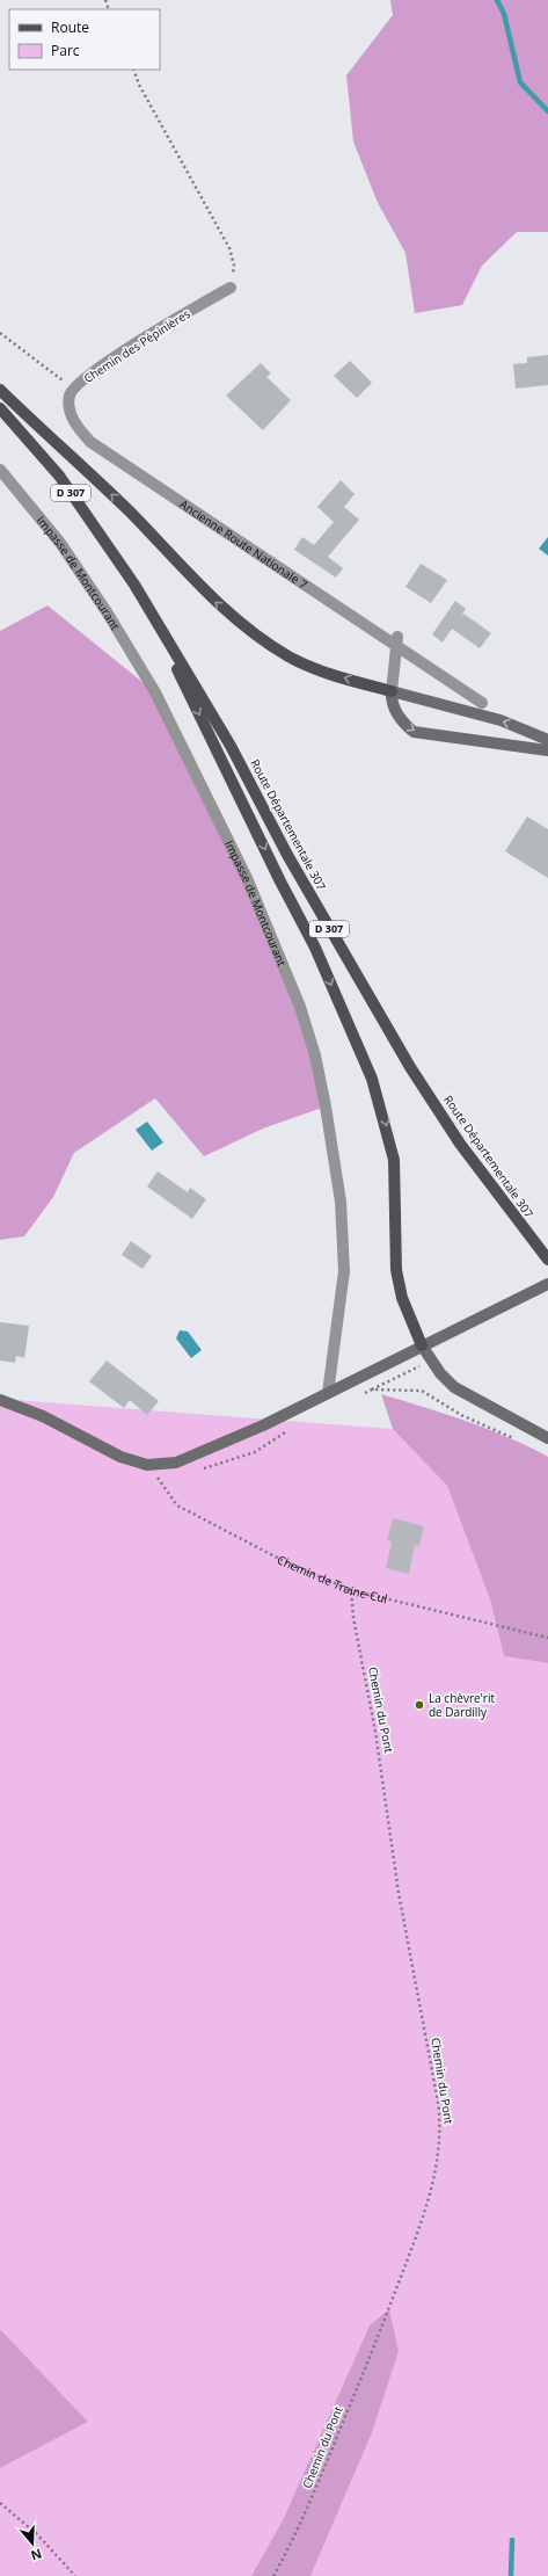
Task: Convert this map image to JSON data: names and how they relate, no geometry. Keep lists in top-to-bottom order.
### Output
{
  "streets": {
    "main road": ["D 307", "Route Départementale 307"],
    "street": ["Chemin des Pépinières", "Ancienne Route Nationale 7", "Impasse de Montcourant"],
    "path": ["Chemin de Traine-Cul", "Chemin du Pont"]
  },
  "crossings": [
    ["Chemin des Pépinières", "Ancienne Route Nationale 7"],
    ["Chemin de Traine-Cul", "Chemin du Pont"]
  ],
  "places": ["La chèvre'rit de Dardilly"],
  "legend": ["Route", "Parc"],
  "north": "bottom"
}
